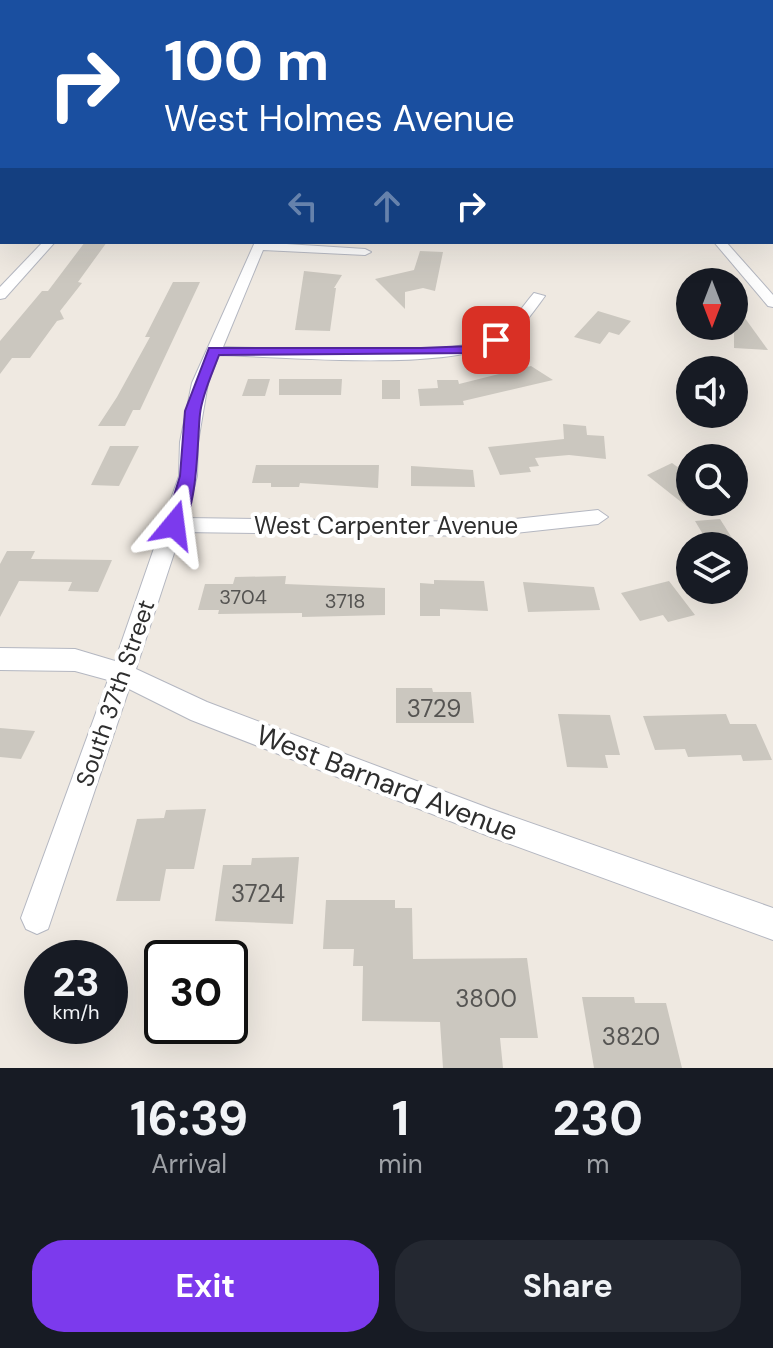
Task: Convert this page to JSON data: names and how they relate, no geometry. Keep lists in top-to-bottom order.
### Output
{
  "streets": {
    "street": ["West Carpenter Avenue", "South 37th Street", "West Barnard Avenue"]
  },
  "crossings": [
    ["West Carpenter Avenue", "South 37th Street"],
    ["South 37th Street", "West Barnard Avenue"]
  ],
  "house_numbers": [
    "3704",
    "3718",
    "3729",
    "3724",
    "3800",
    "3820"
  ],
  "north": "bottom",
  "page": {
    "turn": ["100 m", "West Holmes Avenue"],
    "speed": "23 km/h",
    "limit": "30",
    "eta": [
      "16:39",
      "Arrival",
      "1",
      "min",
      "230",
      "m"
    ],
    "buttons": ["Exit", "Share"]
  }
}
